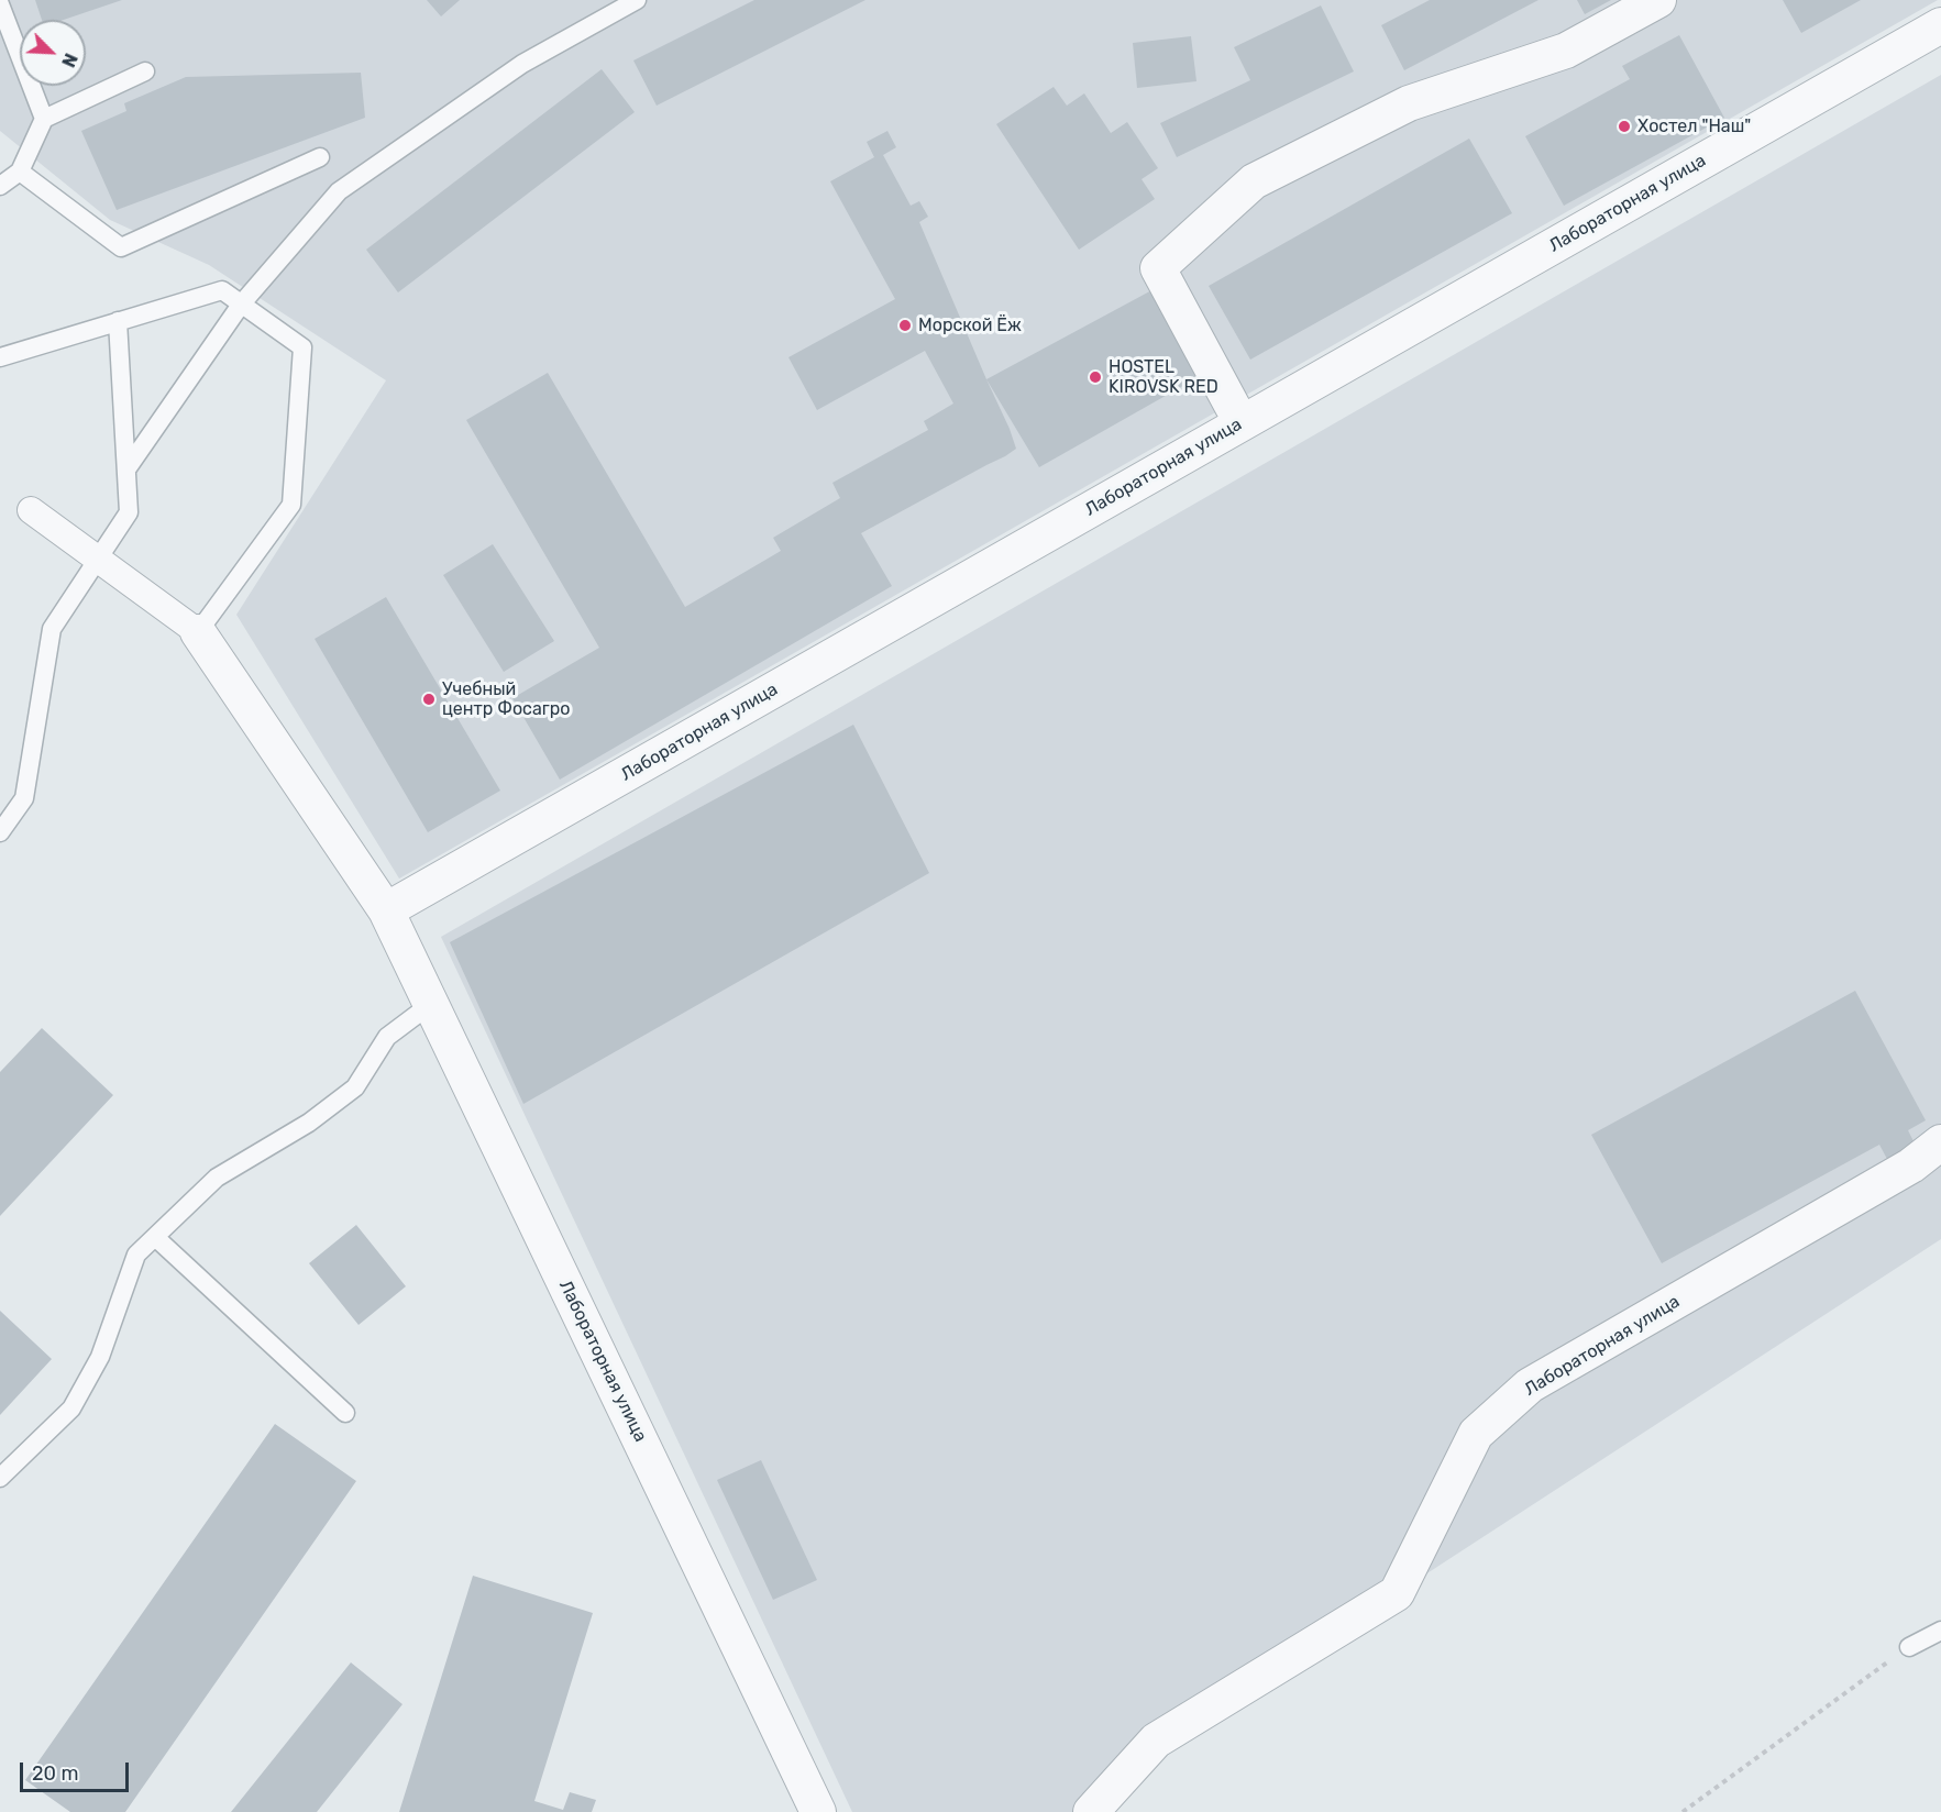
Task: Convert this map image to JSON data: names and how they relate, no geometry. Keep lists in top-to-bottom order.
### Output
{
  "streets": {
    "street": ["Лабораторная улица"]
  },
  "places": [
    "Хостел \"Наш\"",
    "Морской Ёж",
    "HOSTEL KIROVSK RED",
    "Учебный центр Фосагро"
  ],
  "scale_bar": "20 m",
  "north": "bottom right"
}
